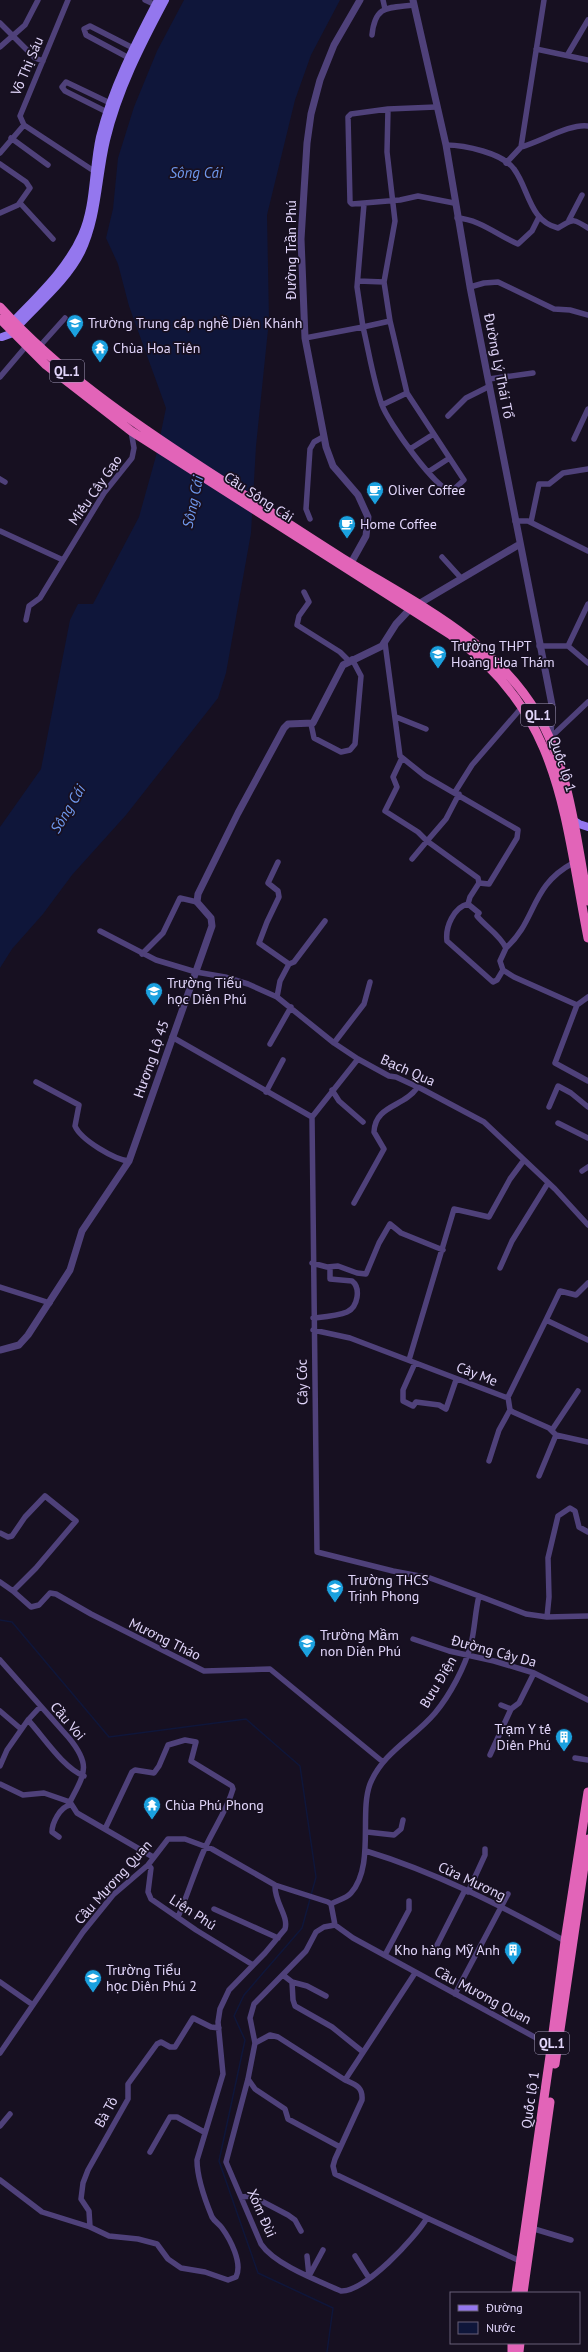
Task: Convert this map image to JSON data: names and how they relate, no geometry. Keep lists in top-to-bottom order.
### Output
{
  "streets": {
    "highway": ["QL.1", "Cầu Sông Cái", "Quốc lộ 1"],
    "street": [
      "Võ Thị Sáu",
      "Đường Trần Phú",
      "Đường Lý Thái Tổ",
      "Miếu Cây Gạo",
      "Hương Lộ 45",
      "Bạch Qua",
      "Cây Me",
      "Cây Cóc",
      "Mương Tháo",
      "Đường Cây Da",
      "Bưu Điện",
      "Cầu Voi",
      "Cửa Mương",
      "Cầu Mương Quan",
      "Liên Phú",
      "Bà Tô",
      "Xóm Đùi"
    ]
  },
  "crossings": [
    ["Đường Trần Phú", "Quốc lộ 1"],
    ["Đường Lý Thái Tổ", "Quốc lộ 1"],
    ["QL.1", "Miếu Cây Gạo"],
    ["QL.1", "Cầu Sông Cái"],
    ["Miếu Cây Gạo", "Cầu Sông Cái"],
    ["Cầu Sông Cái", "Quốc lộ 1"],
    ["Quốc lộ 1", "Cửa Mương"],
    ["Quốc lộ 1", "Cầu Mương Quan"],
    ["Hương Lộ 45", "Bạch Qua"],
    ["Cây Me", "Cây Cóc"],
    ["Cây Cóc", "Bưu Điện"],
    ["Mương Tháo", "Bưu Điện"],
    ["Đường Cây Da", "Bưu Điện"],
    ["Bưu Điện", "Cửa Mương"],
    ["Bưu Điện", "Cầu Mương Quan"],
    ["Cầu Mương Quan", "Liên Phú"],
    ["Cầu Mương Quan", "Xóm Đùi"]
  ],
  "water": ["Sông Cái"],
  "places": {
    "school or university": [
      "Trường Trung cấp nghề Diên Khánh",
      "Trường THPT Hoàng Hoa Thám",
      "Trường Tiểu học Diên Phú",
      "Trường THCS Trịnh Phong",
      "Trường Mầm non Diên Phú",
      "Trường Tiểu học Diên Phú 2"
    ],
    "temple": ["Chùa Hoa Tiên", "Chùa Phú Phong"],
    "cafe": ["Oliver Coffee", "Home Coffee"],
    "building": ["Trạm Y tế Diên Phú", "Kho hàng Mỹ Anh"]
  },
  "legend": ["Đường", "Nước"]
}
